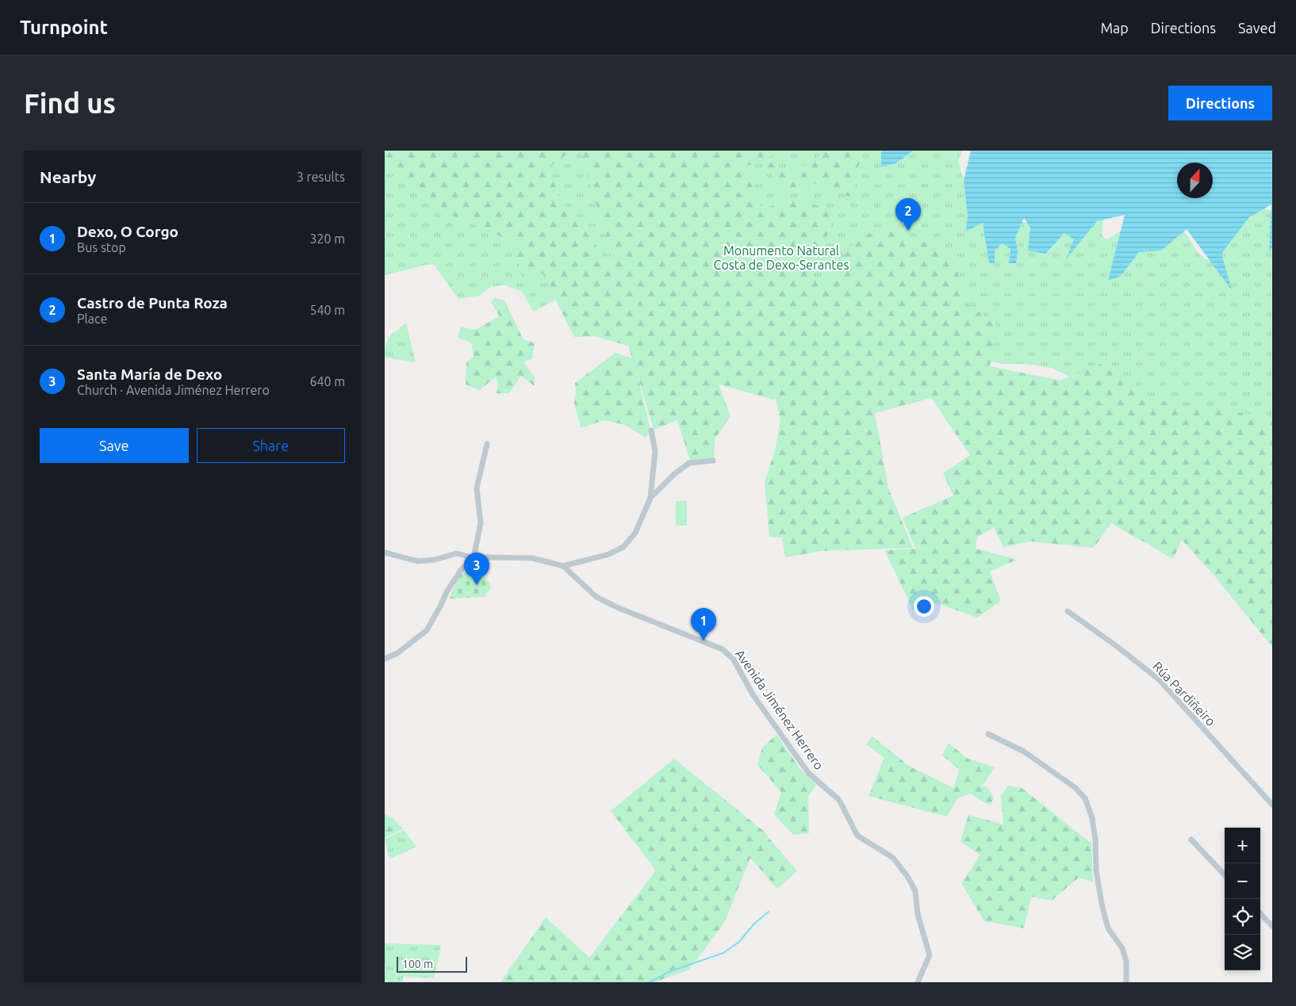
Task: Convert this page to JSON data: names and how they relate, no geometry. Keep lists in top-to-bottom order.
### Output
{
  "streets": {
    "street": ["Rúa Pardiñeiro", "Avenida Jiménez Herrero"]
  },
  "parks": ["Monumento Natural Costa de Dexo-Serantes"],
  "scale_bar": "100 m",
  "north": "top",
  "page": {
    "header": "Turnpoint",
    "nav": ["Map", "Directions", "Saved"],
    "buttons": [
      "Directions",
      ["Save", "Share"]
    ],
    "title": "Find us",
    "heading": ["Nearby", "3 results"],
    "pins": ["2", "3", "1"],
    "list": [
      {
        "mark": "1",
        "name": "Dexo, O Corgo",
        "note": "Bus stop",
        "value": "320 m"
      },
      {
        "mark": "2",
        "name": "Castro de Punta Roza",
        "note": "Place",
        "value": "540 m"
      },
      {
        "mark": "3",
        "name": "Santa María de Dexo",
        "note": "Church · Avenida Jiménez Herrero",
        "value": "640 m"
      }
    ],
    "map_buttons": ["+", "−"],
    "scale": "100 m"
  }
}
